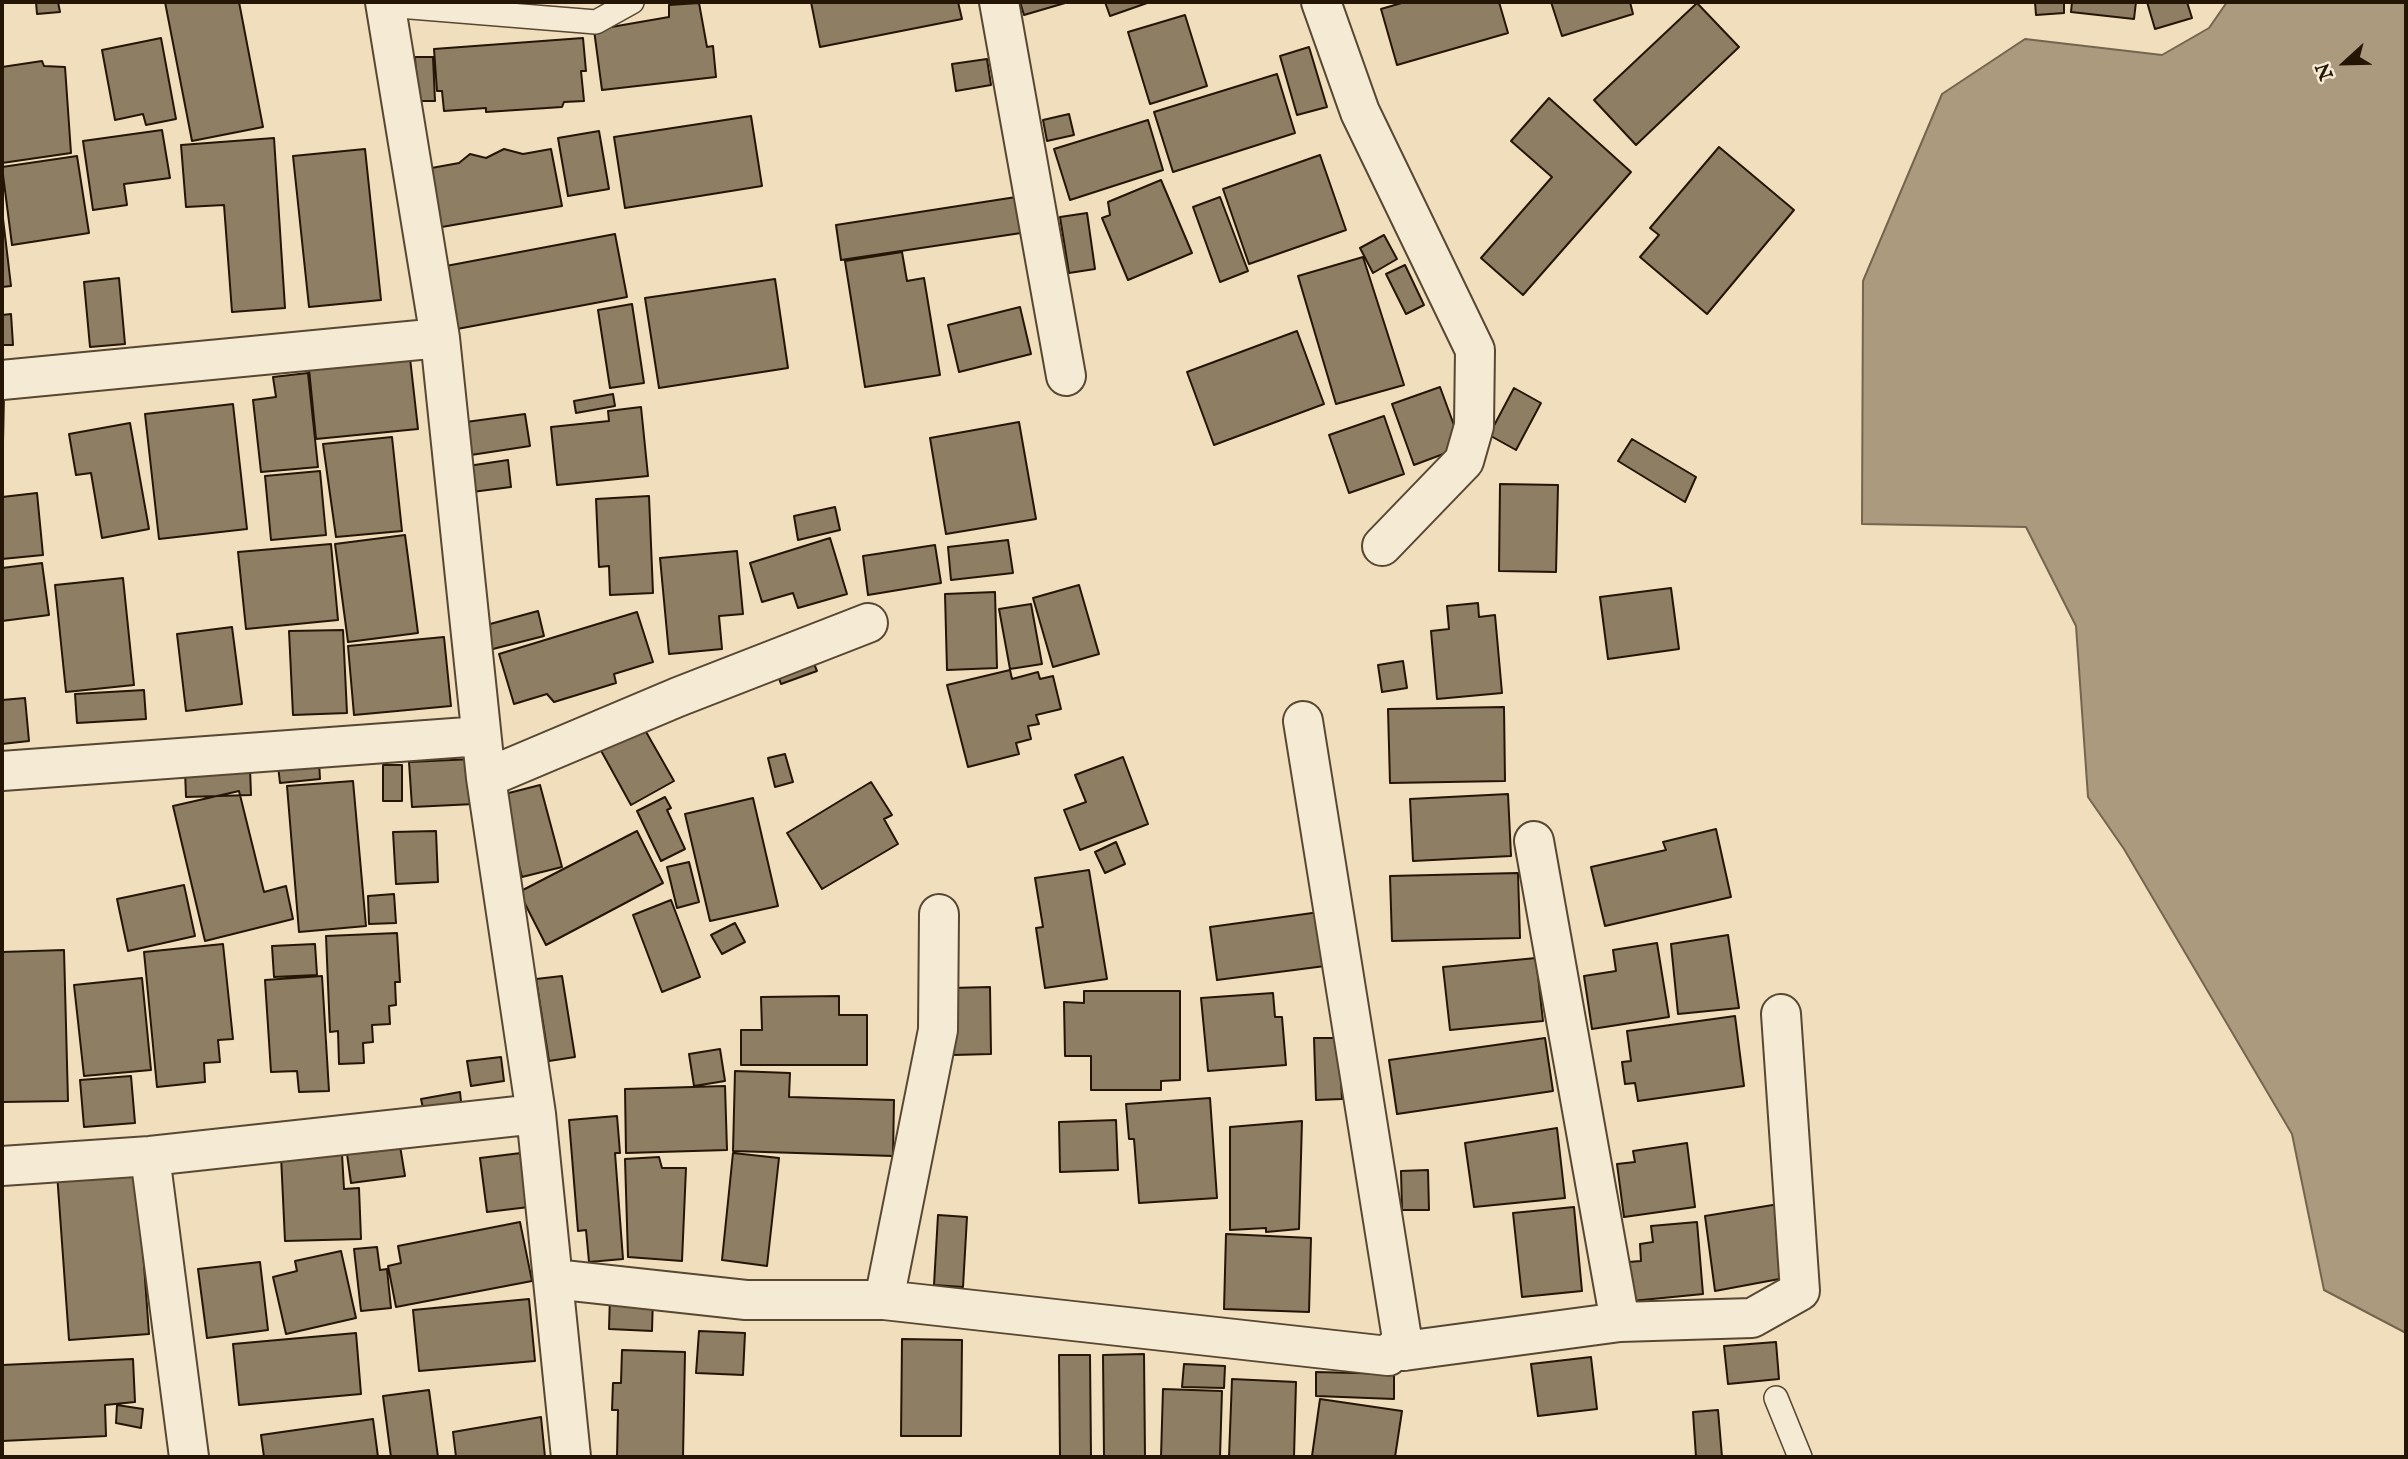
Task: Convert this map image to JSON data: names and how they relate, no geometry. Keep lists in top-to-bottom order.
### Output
{
  "north": "left"
}
